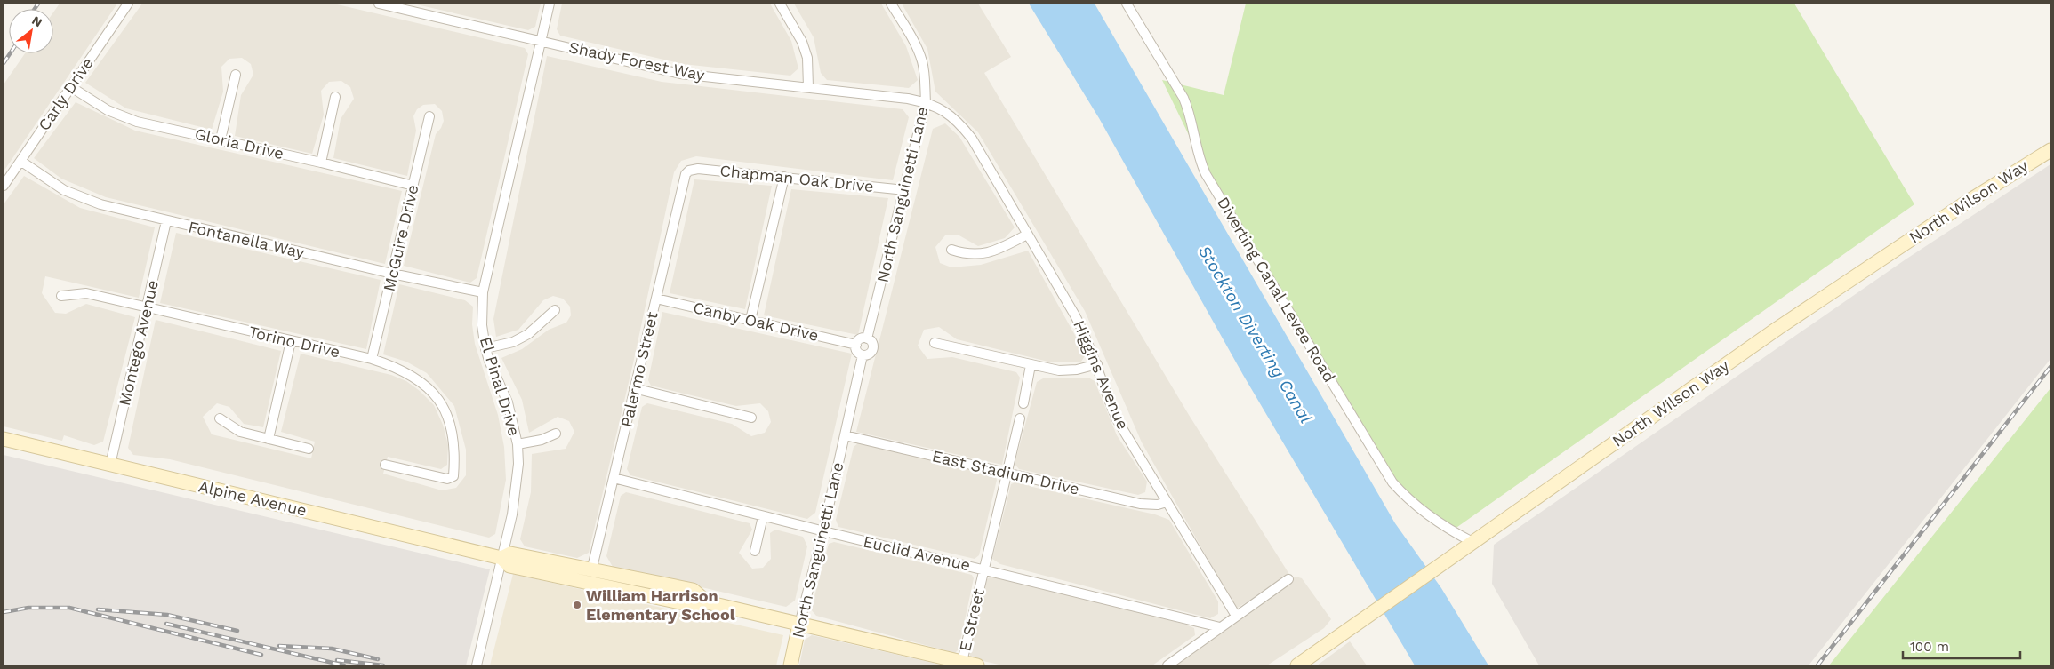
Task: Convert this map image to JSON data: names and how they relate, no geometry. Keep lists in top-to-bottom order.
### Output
{
  "streets": {
    "street": [
      "Shady Forest Way",
      "Carly Drive",
      "Gloria Drive",
      "Chapman Oak Drive",
      "North Sanguinetti Lane",
      "North Wilson Way",
      "McGuire Drive",
      "Fontanella Way",
      "Diverting Canal Levee Road",
      "Canby Oak Drive",
      "Torino Drive",
      "Montego Avenue",
      "Palermo Street",
      "Higgins Avenue",
      "El Pinal Drive",
      "East Stadium Drive",
      "Alpine Avenue",
      "Euclid Avenue",
      "E Street"
    ]
  },
  "crossings": [
    ["Shady Forest Way", "North Sanguinetti Lane"],
    ["Shady Forest Way", "Higgins Avenue"],
    ["Shady Forest Way", "El Pinal Drive"],
    ["Carly Drive", "Gloria Drive"],
    ["Carly Drive", "Fontanella Way"],
    ["Gloria Drive", "McGuire Drive"],
    ["Chapman Oak Drive", "North Sanguinetti Lane"],
    ["Chapman Oak Drive", "Palermo Street"],
    ["North Sanguinetti Lane", "Canby Oak Drive"],
    ["North Sanguinetti Lane", "Higgins Avenue"],
    ["North Sanguinetti Lane", "East Stadium Drive"],
    ["North Sanguinetti Lane", "Alpine Avenue"],
    ["North Sanguinetti Lane", "Euclid Avenue"],
    ["North Wilson Way", "Diverting Canal Levee Road"],
    ["McGuire Drive", "Fontanella Way"],
    ["McGuire Drive", "Torino Drive"],
    ["Fontanella Way", "Montego Avenue"],
    ["Fontanella Way", "El Pinal Drive"],
    ["Canby Oak Drive", "Palermo Street"],
    ["Torino Drive", "Montego Avenue"],
    ["Montego Avenue", "Alpine Avenue"],
    ["Palermo Street", "Alpine Avenue"],
    ["Palermo Street", "Euclid Avenue"],
    ["Higgins Avenue", "East Stadium Drive"],
    ["El Pinal Drive", "Alpine Avenue"],
    ["East Stadium Drive", "E Street"],
    ["Alpine Avenue", "E Street"],
    ["Euclid Avenue", "E Street"]
  ],
  "water": ["Stockton Diverting Canal"],
  "places": ["William Harrison Elementary School"],
  "scale_bar": "100 m",
  "north": "top right"
}
